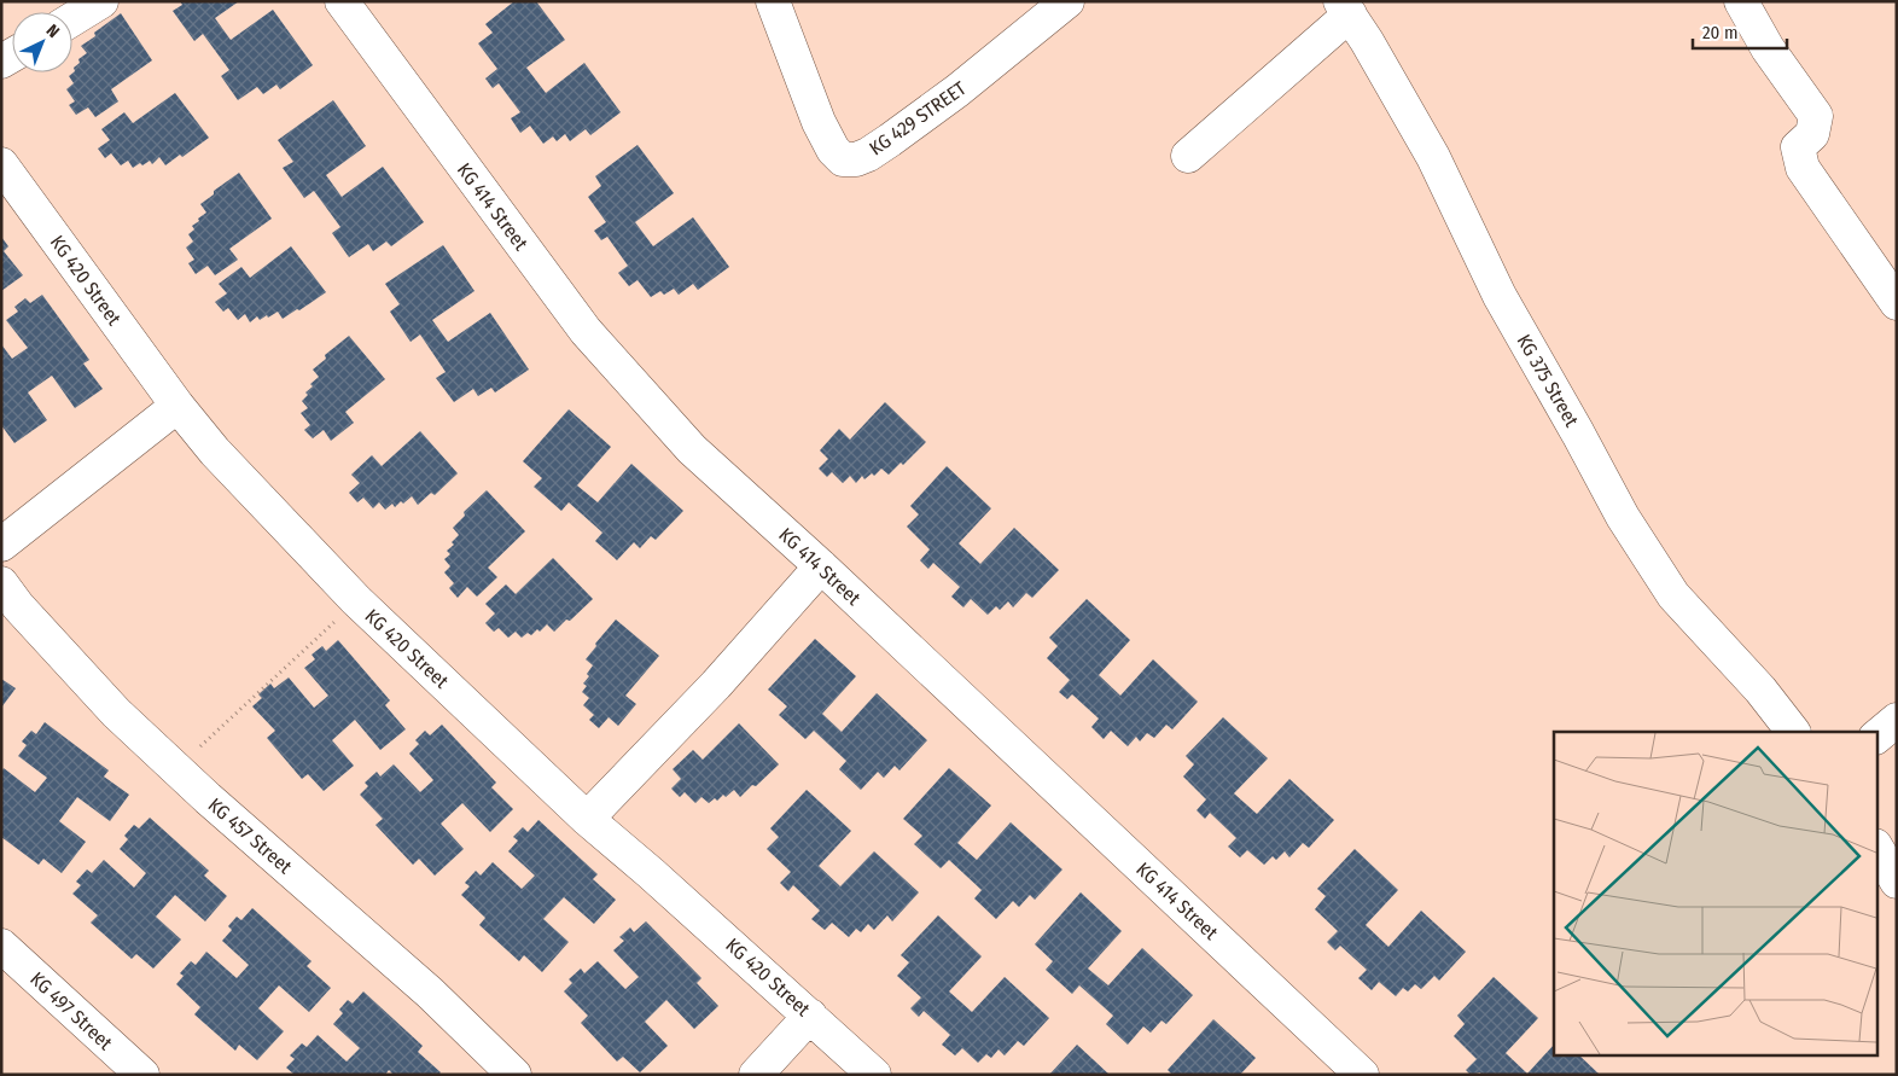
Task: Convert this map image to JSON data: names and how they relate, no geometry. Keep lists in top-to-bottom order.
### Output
{
  "streets": {
    "street": [
      "KG 429 STREET",
      "KG 414 Street",
      "KG 420 Street",
      "KG 375 Street",
      "KG 457 Street",
      "KG 497 Street"
    ]
  },
  "scale_bar": "20 m",
  "north": "top right"
}
